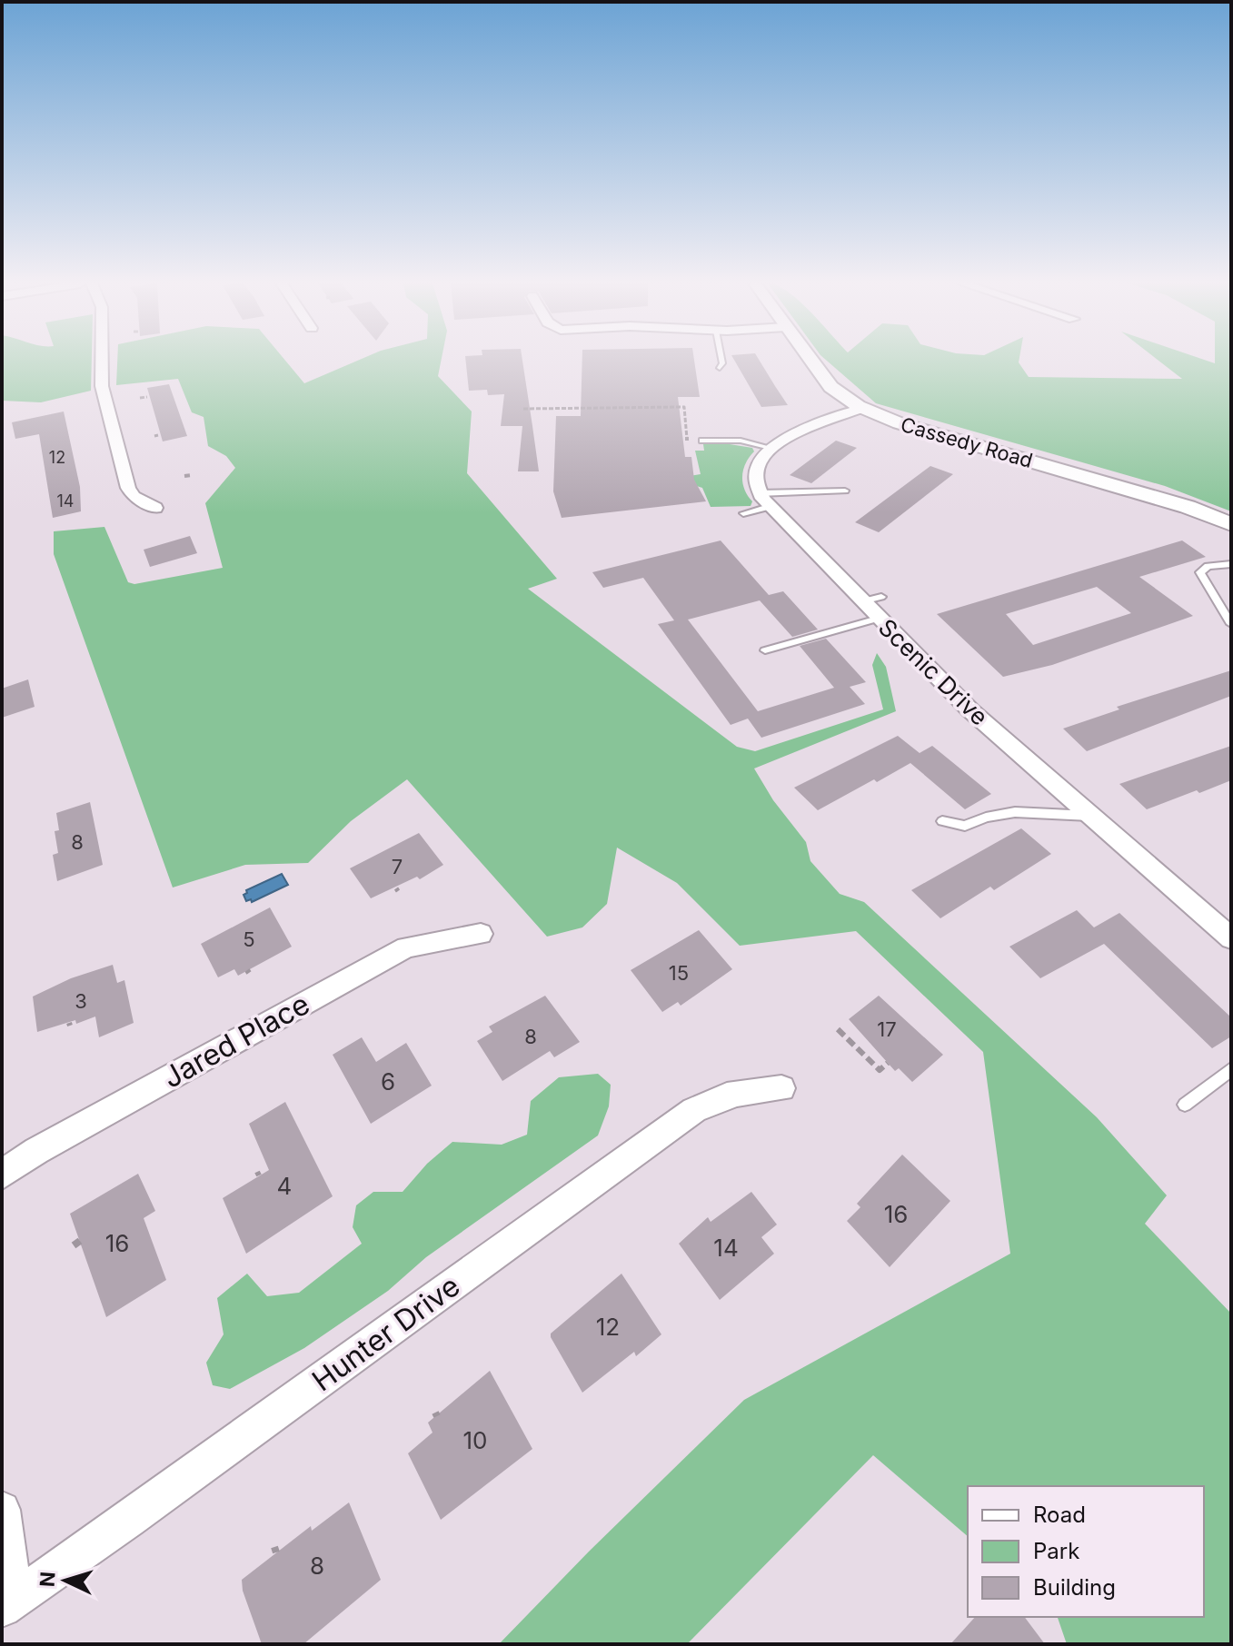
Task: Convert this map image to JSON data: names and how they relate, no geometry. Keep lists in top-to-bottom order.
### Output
{
  "streets": {
    "street": [
      "Cassedy Road",
      "Scenic Drive",
      "Jared Place",
      "Hunter Drive"
    ]
  },
  "house_numbers": [
    "12",
    "14",
    "8",
    "7",
    "5",
    "15",
    "3",
    "17",
    "8",
    "6",
    "4",
    "16",
    "16",
    "14",
    "12",
    "10",
    "8"
  ],
  "legend": ["Road", "Park", "Building"],
  "north": "left"
}
